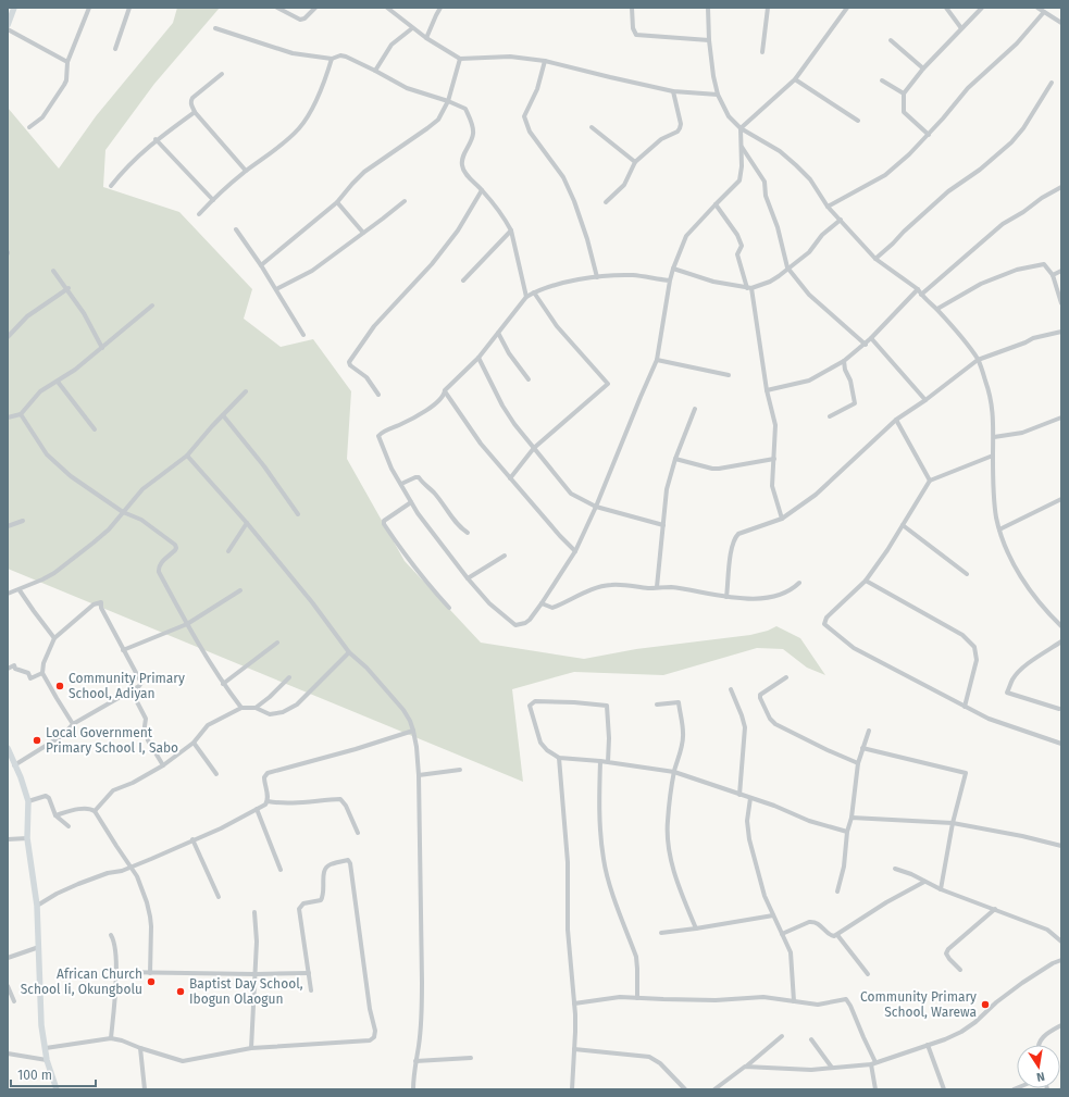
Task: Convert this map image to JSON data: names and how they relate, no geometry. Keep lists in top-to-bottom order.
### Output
{
  "places": [
    "Community Primary School, Adiyan",
    "Local Government Primary School I, Sabo",
    "African Church School Ii, Okungbolu",
    "Baptist Day School, Ibogun Olaogun",
    "Community Primary School, Warewa"
  ],
  "scale_bar": "100 m",
  "north": "bottom"
}
